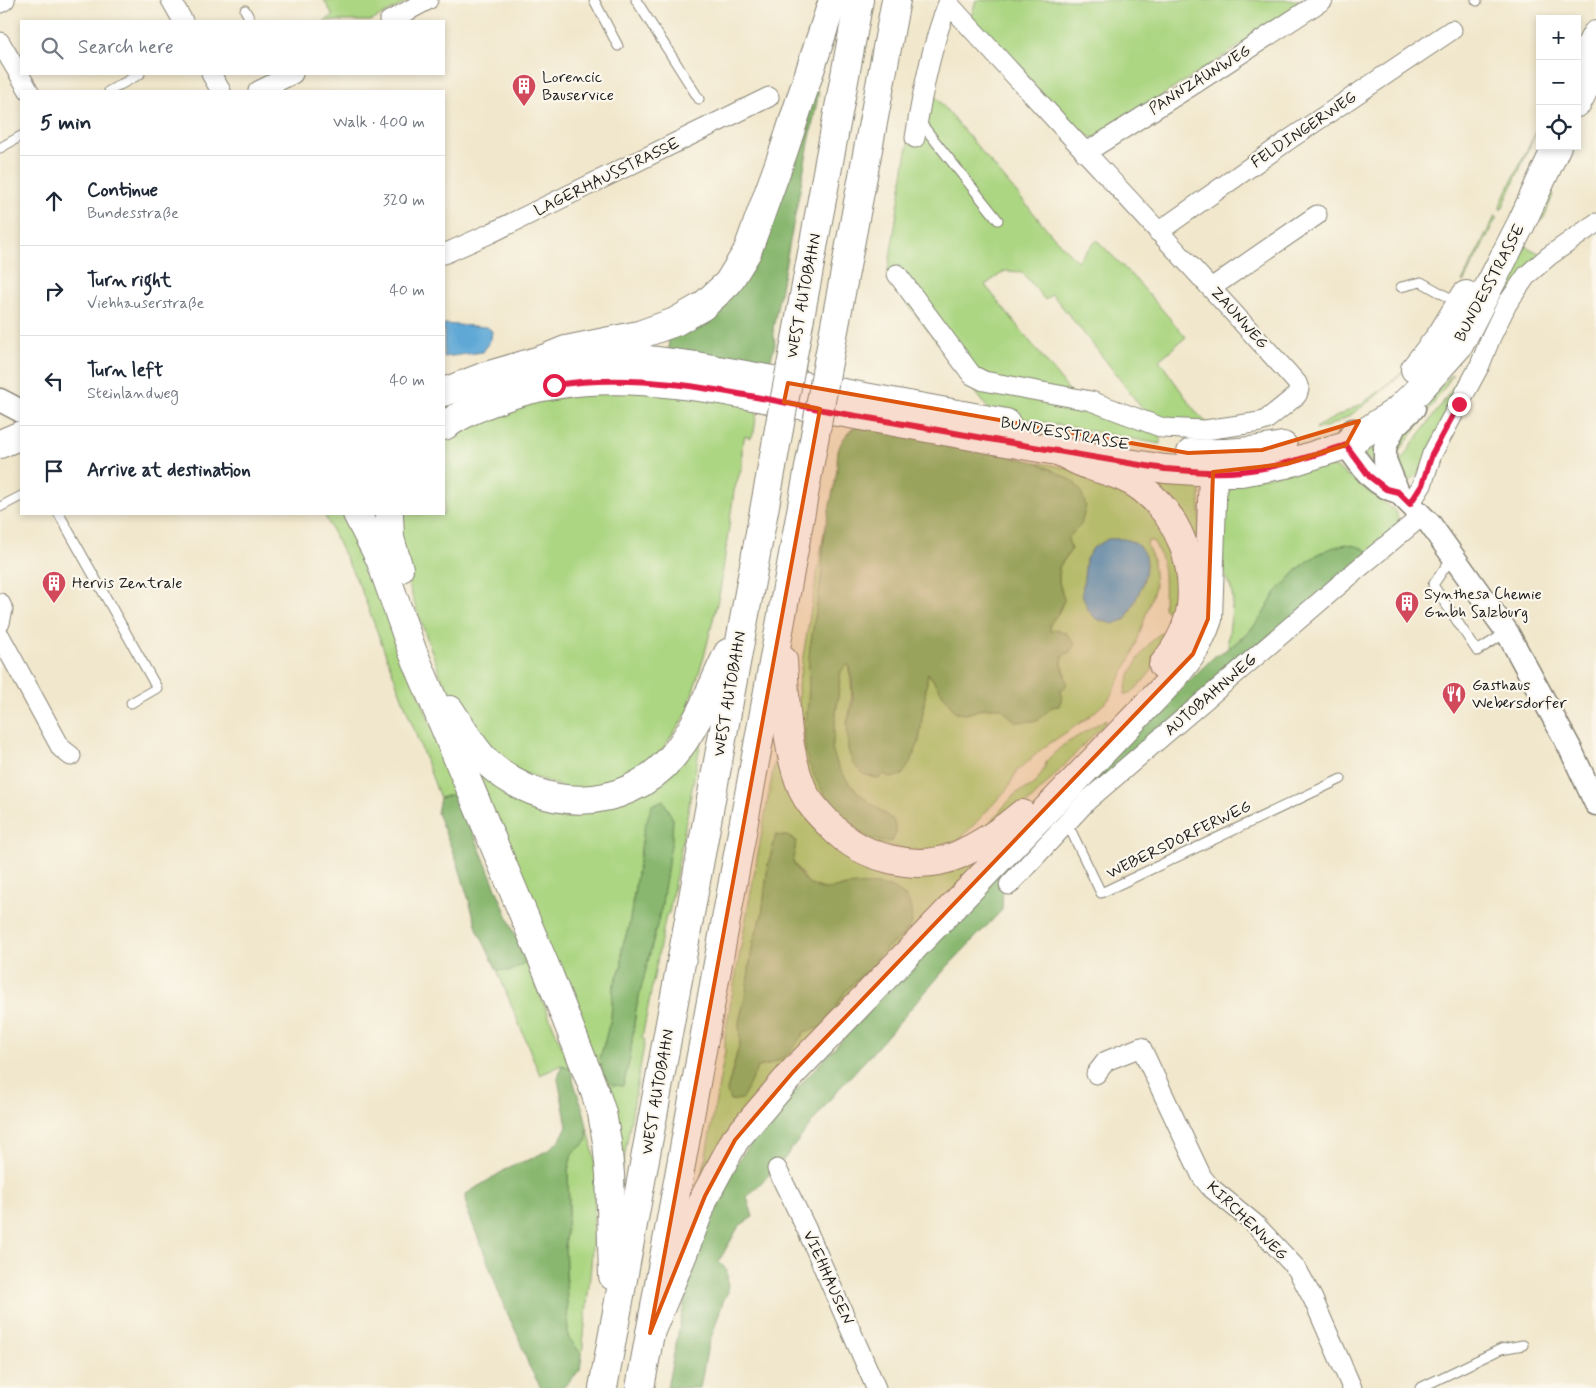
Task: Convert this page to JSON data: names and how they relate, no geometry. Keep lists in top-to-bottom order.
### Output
{
  "streets": {
    "main road": ["BUNDESSTRASSE", "WEST AUTOBAHN"],
    "street": [
      "PANNZAUNWEG",
      "FELDINGERWEG",
      "LAGERHAUSSTRASSE",
      "ZAUNWEG",
      "AUTOBAHNWEG",
      "KIRCHENWEG",
      "VIEHHAUSEN"
    ],
    "lane": ["WEBERSDORFERWEG"]
  },
  "crossings": [
    ["PANNZAUNWEG", "ZAUNWEG"],
    ["FELDINGERWEG", "ZAUNWEG"],
    ["AUTOBAHNWEG", "WEBERSDORFERWEG"]
  ],
  "places": {
    "building": ["Lorencic Bauservice", "Hervis Zentrale", "Synthesa Chemie Gmbh Salzburg"],
    "restaurant": ["Gasthaus Webersdorfer"]
  },
  "page": {
    "map_buttons": ["+", "−"],
    "search": "Search here",
    "heading": ["5 min", "Walk · 400 m"],
    "list": [
      ["Continue", "Bundesstraße", "320 m"],
      ["Turn right", "Viehhauserstraße", "40 m"],
      ["Turn left", "Steinlandweg", "40 m"],
      "Arrive at destination"
    ]
  }
}
